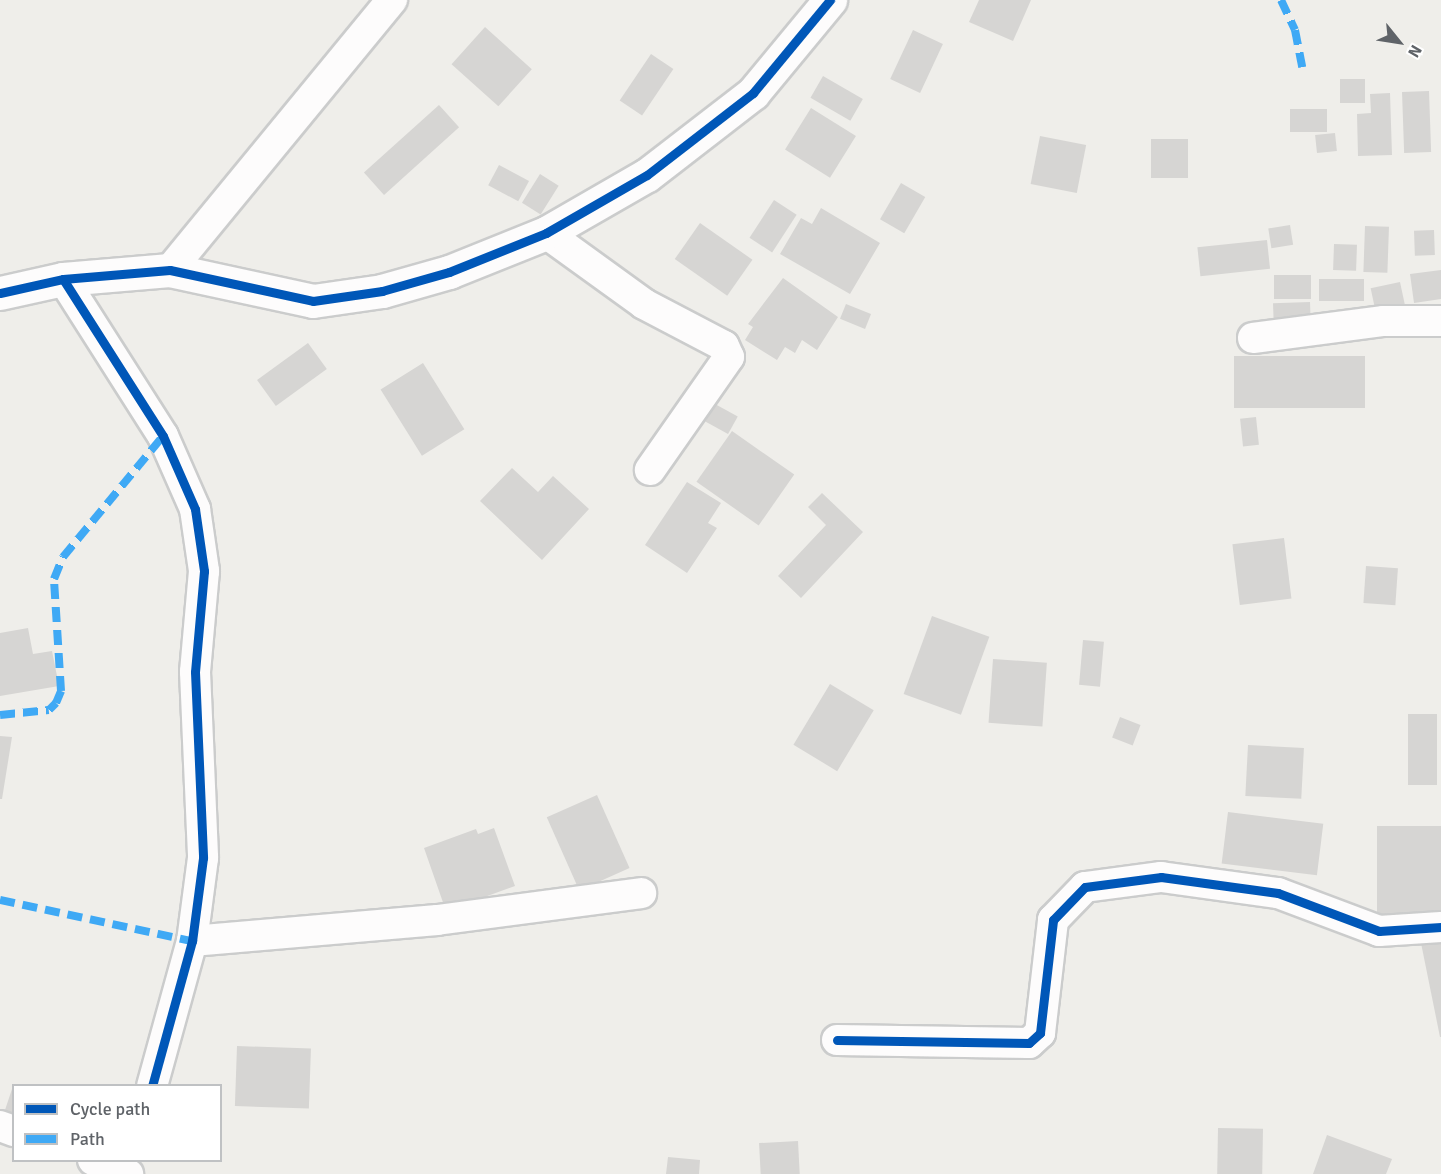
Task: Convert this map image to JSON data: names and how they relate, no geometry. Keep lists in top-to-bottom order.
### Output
{
  "legend": ["Cycle path", "Path"],
  "north": "bottom right"
}
